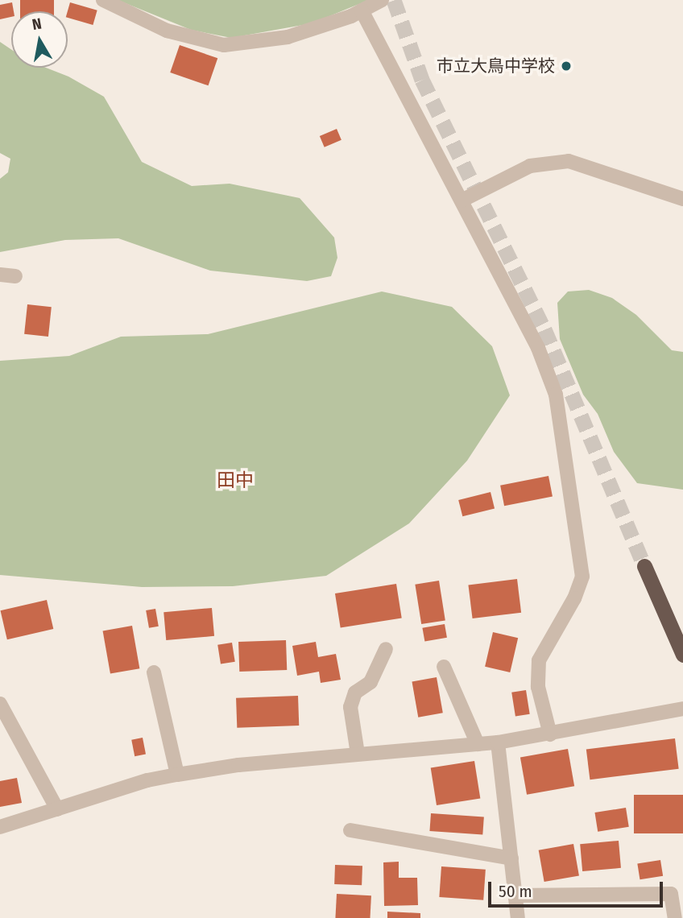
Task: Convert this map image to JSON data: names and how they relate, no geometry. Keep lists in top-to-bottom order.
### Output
{
  "districts": ["田中"],
  "places": ["市立大鳥中学校"],
  "scale_bar": "50 m",
  "north": "top"
}
